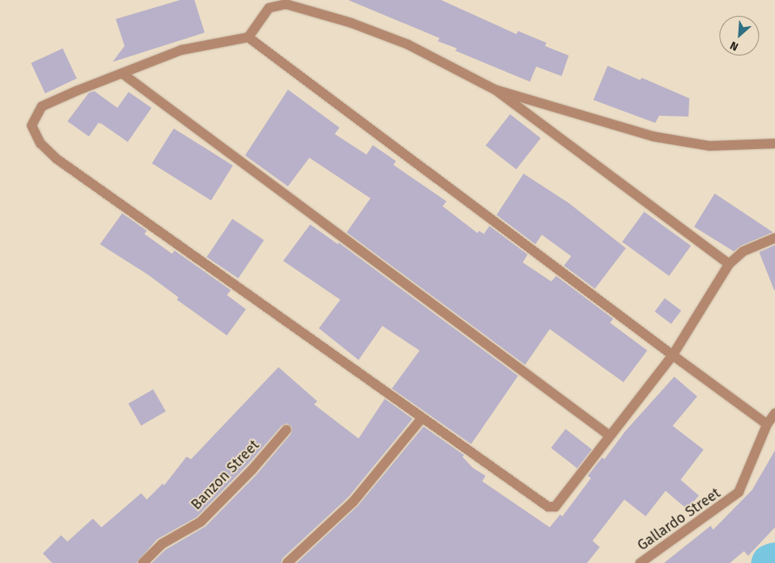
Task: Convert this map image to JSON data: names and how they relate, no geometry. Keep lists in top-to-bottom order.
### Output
{
  "streets": {
    "street": ["Banzon Street", "Gallardo Street"]
  },
  "north": "bottom left"
}
